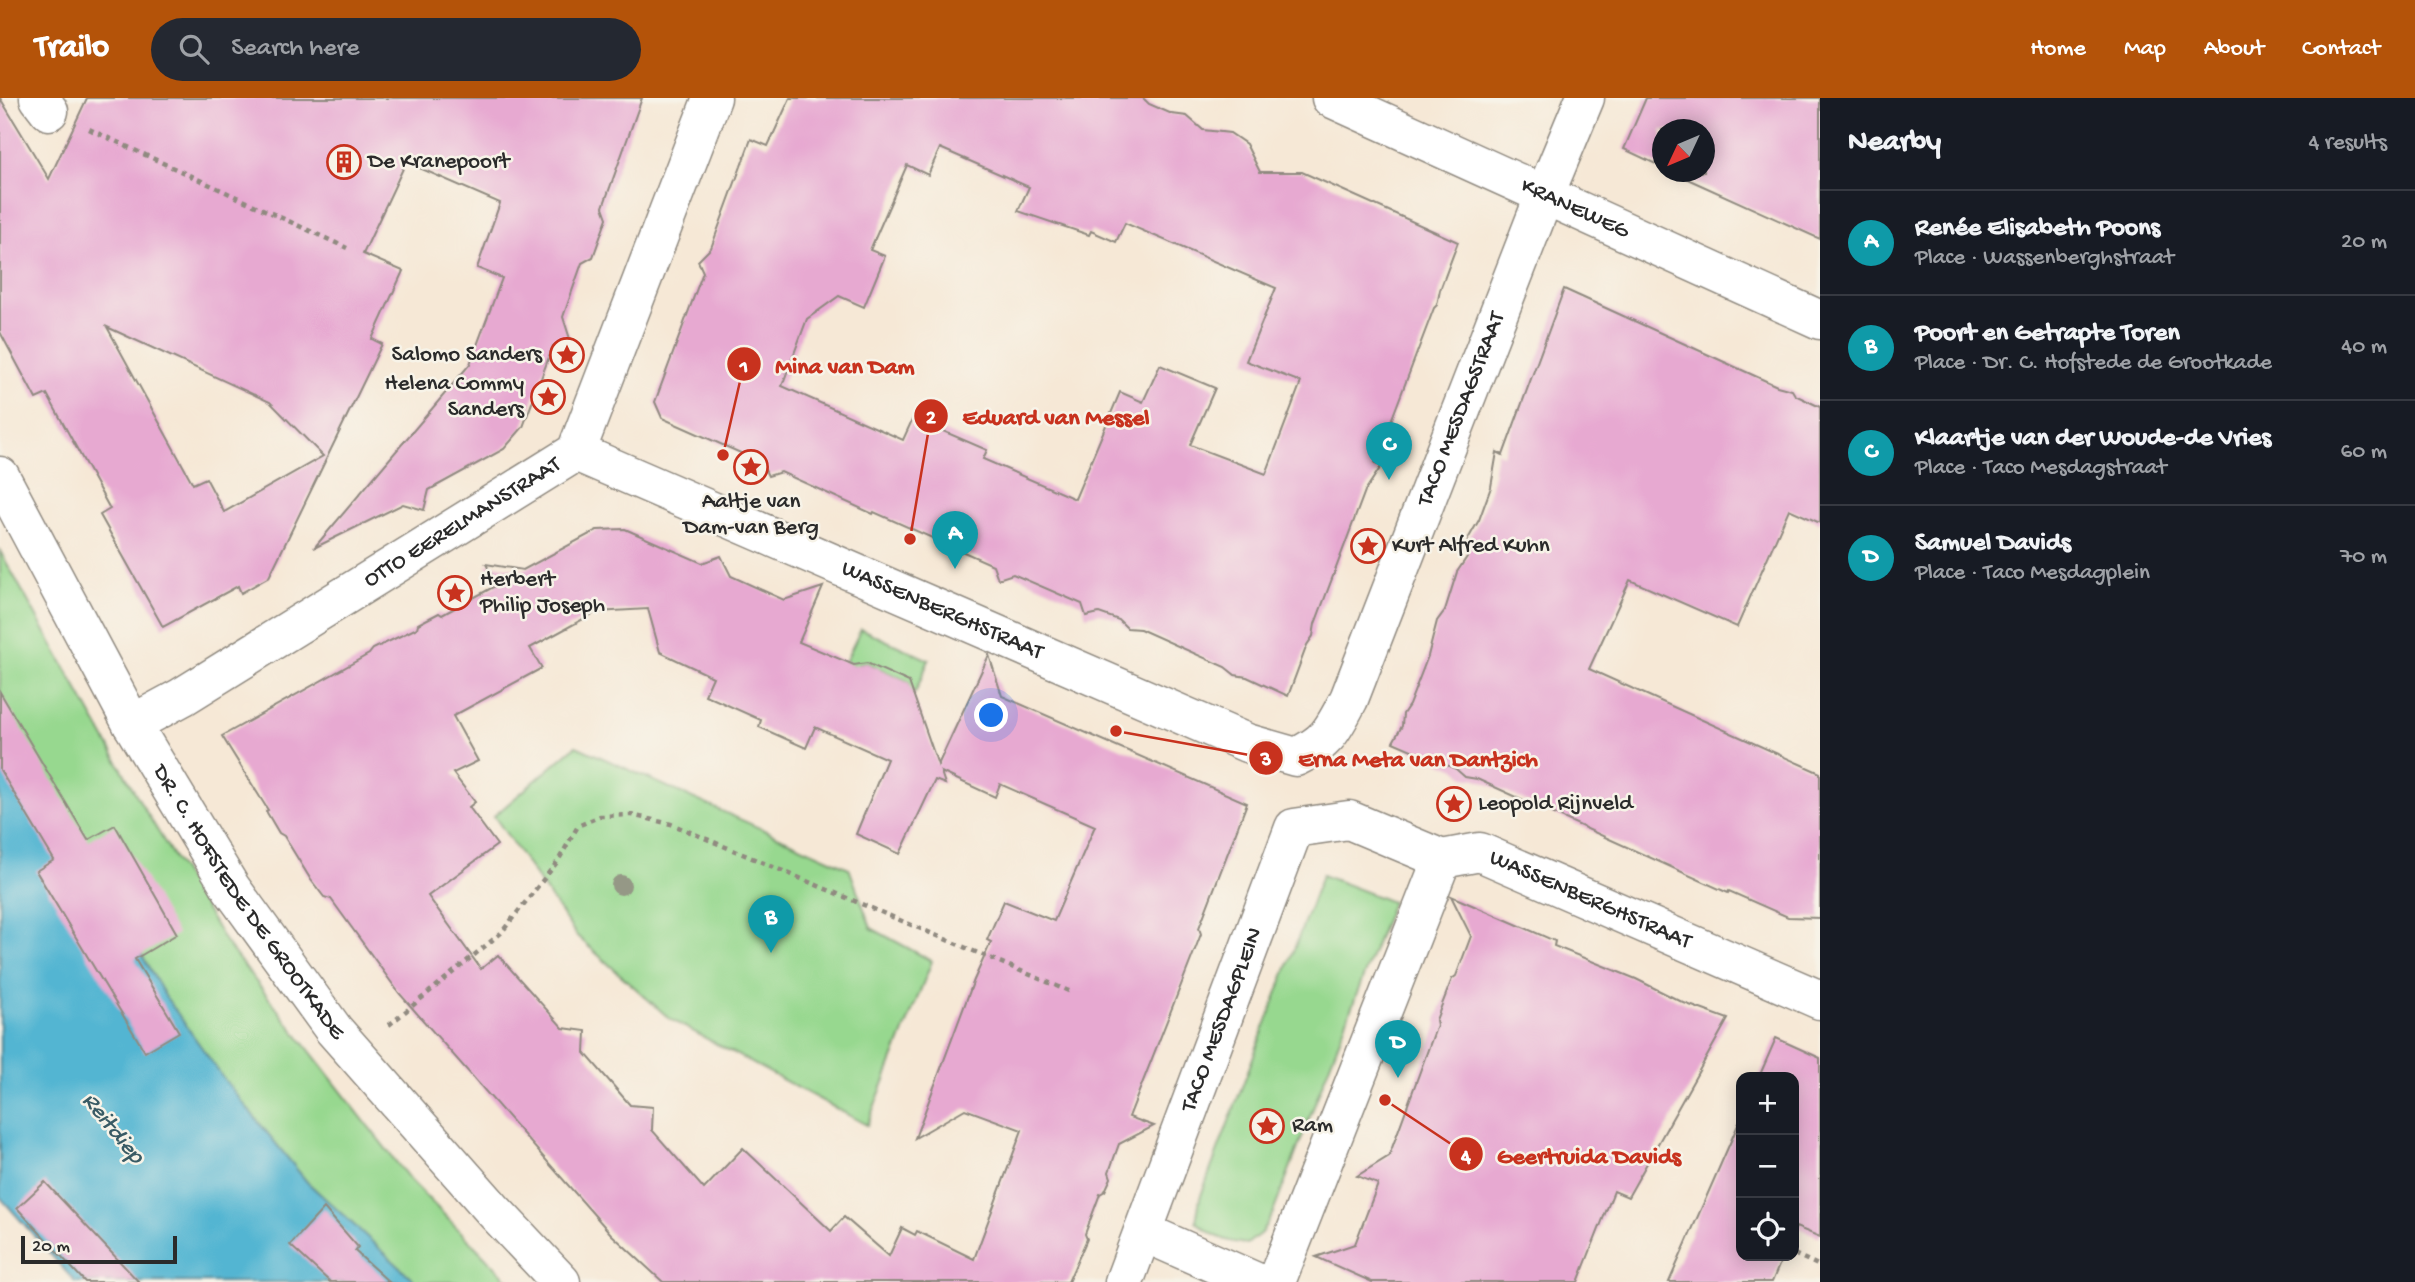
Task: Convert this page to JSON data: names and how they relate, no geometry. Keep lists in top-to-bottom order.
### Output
{
  "streets": {
    "street": [
      "KRANEWEG",
      "TACO MESDAGSTRAAT",
      "OTTO EERELMANSTRAAT",
      "WASSENBERGHSTRAAT",
      "DR. C. HOFSTEDE DE GROOTKADE",
      "TACO MESDAGPLEIN"
    ]
  },
  "crossings": [
    ["KRANEWEG", "TACO MESDAGSTRAAT"],
    ["TACO MESDAGSTRAAT", "WASSENBERGHSTRAAT"],
    ["OTTO EERELMANSTRAAT", "WASSENBERGHSTRAAT"],
    ["OTTO EERELMANSTRAAT", "DR. C. HOFSTEDE DE GROOTKADE"],
    ["WASSENBERGHSTRAAT", "TACO MESDAGPLEIN"]
  ],
  "water": ["Reitdiep"],
  "places": {
    "building": ["De Kranepoort"],
    "place": [
      "Salomo Sanders",
      "Helena Commy Sanders",
      "Aaltje van Dam-van Berg",
      "Kurt Alfred Kuhn",
      "Herbert Philip Joseph",
      "Leopold Rijnveld",
      "Ram"
    ],
    "other": [
      "Mina van Dam",
      "Eduard van Messel",
      "Erna Meta van Dantzich",
      "Geertruida Davids"
    ]
  },
  "scale_bar": "20 m",
  "north": "bottom left",
  "page": {
    "header": "Trailo",
    "search": "Search here",
    "nav": [
      "Home",
      "Map",
      "About",
      "Contact"
    ],
    "heading": ["Nearby", "4 results"],
    "list": [
      {
        "mark": "A",
        "name": "Renée Elisabeth Poons",
        "note": "Place · Wassenberghstraat",
        "value": "20 m"
      },
      {
        "mark": "B",
        "name": "Poort en Getrapte Toren",
        "note": "Place · Dr. C. Hofstede de Grootkade",
        "value": "40 m"
      },
      {
        "mark": "C",
        "name": "Klaartje van der Woude-de Vries",
        "note": "Place · Taco Mesdagstraat",
        "value": "60 m"
      },
      {
        "mark": "D",
        "name": "Samuel Davids",
        "note": "Place · Taco Mesdagplein",
        "value": "70 m"
      }
    ],
    "pins": [
      "C",
      "A",
      "B",
      "D"
    ],
    "map_buttons": ["+", "−"],
    "scale": "20 m"
  }
}
